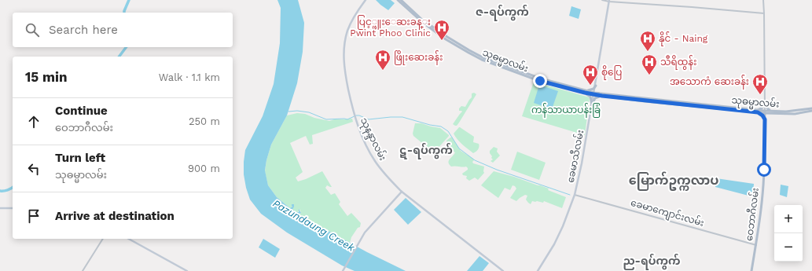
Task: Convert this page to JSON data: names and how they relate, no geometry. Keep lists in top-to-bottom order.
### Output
{
  "streets": {
    "main road": [
      "သုဓမ္မာလမ်း",
      "သုနန္ဒာလမ်း",
      "ခေမာသီလမ်း",
      "ဝေဘာဂီလမ်း"
    ],
    "street": ["ခေမာကျောင်းလမ်း"]
  },
  "crossings": [
    ["သုဓမ္မာလမ်း", "ခေမာသီလမ်း"],
    ["သုဓမ္မာလမ်း", "ဝေဘာဂီလမ်း"],
    ["ခေမာသီလမ်း", "ခေမာကျောင်းလမ်း"],
    ["ခေမာကျောင်းလမ်း", "ဝေဘာဂီလမ်း"]
  ],
  "districts": [
    "ဇ-ရပ်ကွက်",
    "ဋ-ရပ်ကွက်",
    "မြောက်‌ဥက္ကလာပ",
    "ည-ရပ်ကွက်"
  ],
  "water": ["Pazundaung Creek"],
  "parks": ["ကန်သာယာပန်းခြံ"],
  "places": {
    "hospital": [
      "ပြင့္ဖူးေဆးခန္း Pwint Phoo Clinic",
      "နိုင် - Naing",
      "ဖြိုးဆေးခန်း",
      "သီရိထွန်း",
      "စိုပြေ",
      "အသောကံ ဆေးခန်း"
    ]
  },
  "page": {
    "search": "Search here",
    "heading": ["15 min", "Walk · 1.1 km"],
    "list": [
      ["Continue", "ဝေဘာဂီလမ်း", "250 m"],
      ["Turn left", "သုဓမ္မာလမ်း", "900 m"],
      "Arrive at destination"
    ],
    "map_buttons": ["+", "−"]
  }
}
